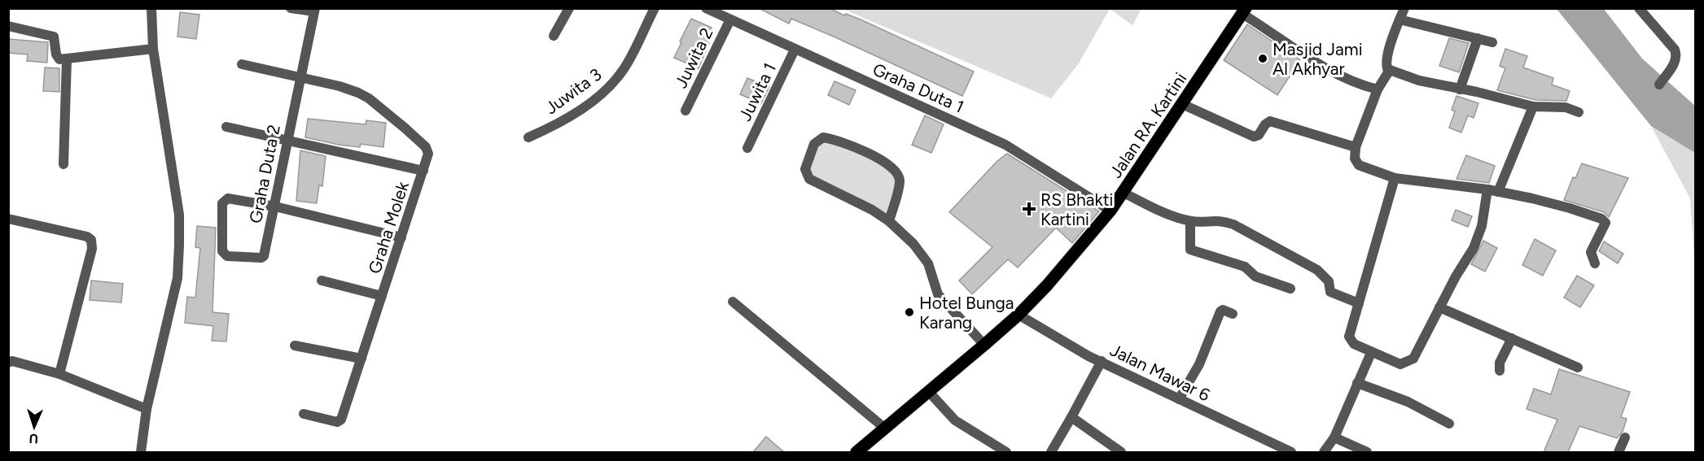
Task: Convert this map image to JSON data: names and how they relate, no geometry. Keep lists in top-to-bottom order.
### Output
{
  "streets": {
    "main road": ["Jalan RA. Kartini"],
    "street": [
      "Juwita 2",
      "Graha Duta 1",
      "Juwita 3",
      "Juwita 1",
      "Graha Duta 2",
      "Graha Molek",
      "Jalan Mawar 6"
    ]
  },
  "crossings": [
    ["Juwita 2", "Graha Duta 1"],
    ["Graha Duta 1", "Juwita 1"],
    ["Graha Duta 1", "Jalan RA. Kartini"],
    ["Jalan RA. Kartini", "Jalan Mawar 6"],
    ["Graha Duta 2", "Graha Molek"]
  ],
  "places": {
    "other": ["Masjid Jami Al Akhyar", "Hotel Bunga Karang"],
    "health": ["RS Bhakti Kartini"]
  },
  "north": "bottom"
}
